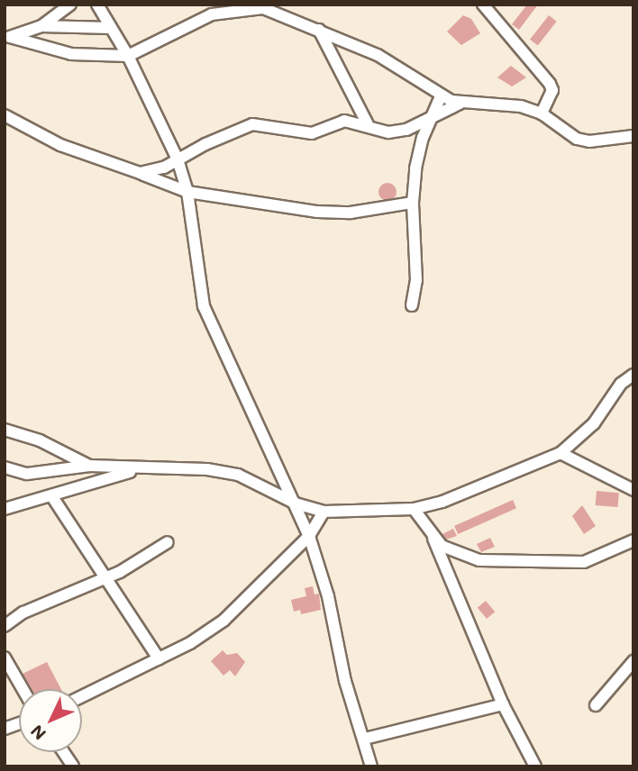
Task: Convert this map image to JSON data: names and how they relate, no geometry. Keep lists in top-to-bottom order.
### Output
{
  "north": "bottom left"
}
